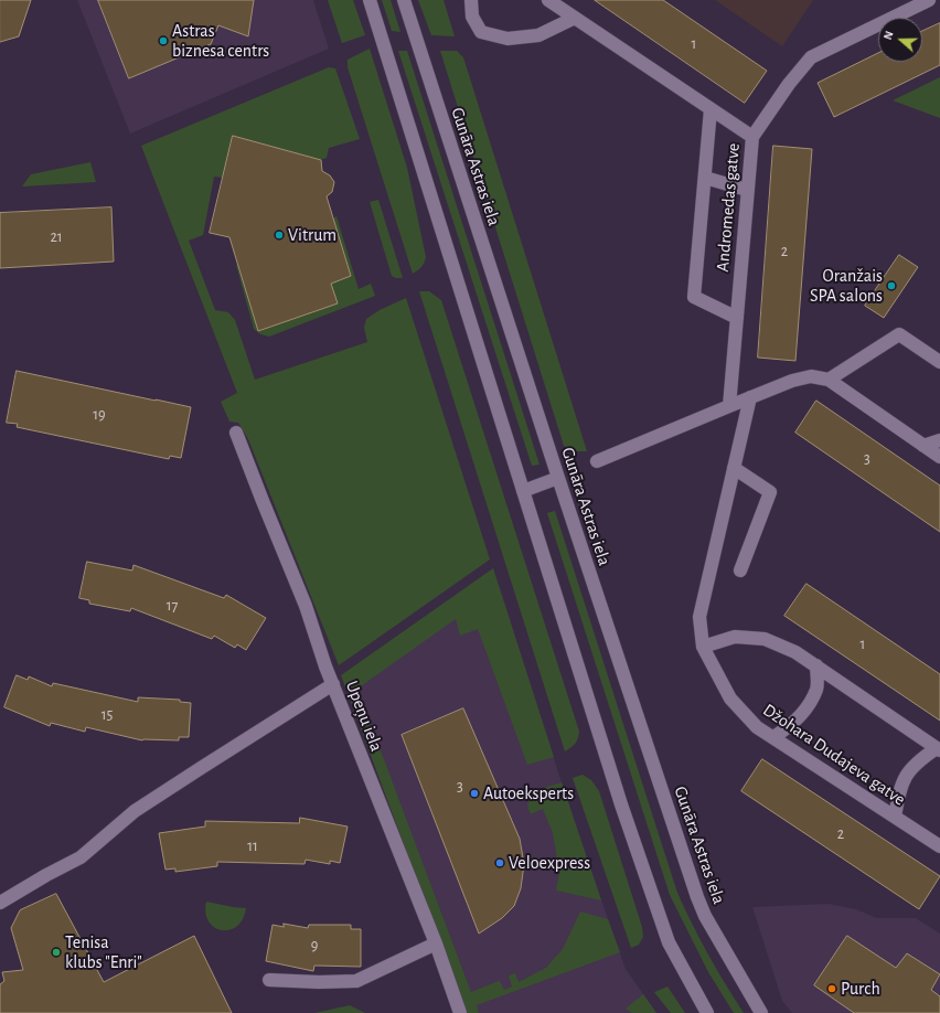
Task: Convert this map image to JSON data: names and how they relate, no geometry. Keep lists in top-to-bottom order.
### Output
{
  "streets": {
    "street": [
      "Gunāra Astras iela",
      "Andromedas gatve",
      "Upeņu iela",
      "Džohara Dudajeva gatve"
    ]
  },
  "places": [
    "Astras biznesa centrs",
    "Vitrum",
    "Oranžais SPA salons",
    "Autoeksperts",
    "Veloexpress",
    "Tenisa klubs \"Enri\"",
    "Purch"
  ],
  "house_numbers": [
    "1",
    "21",
    "2",
    "19",
    "3",
    "17",
    "1",
    "15",
    "3",
    "2",
    "11",
    "9"
  ],
  "north": "left"
}
